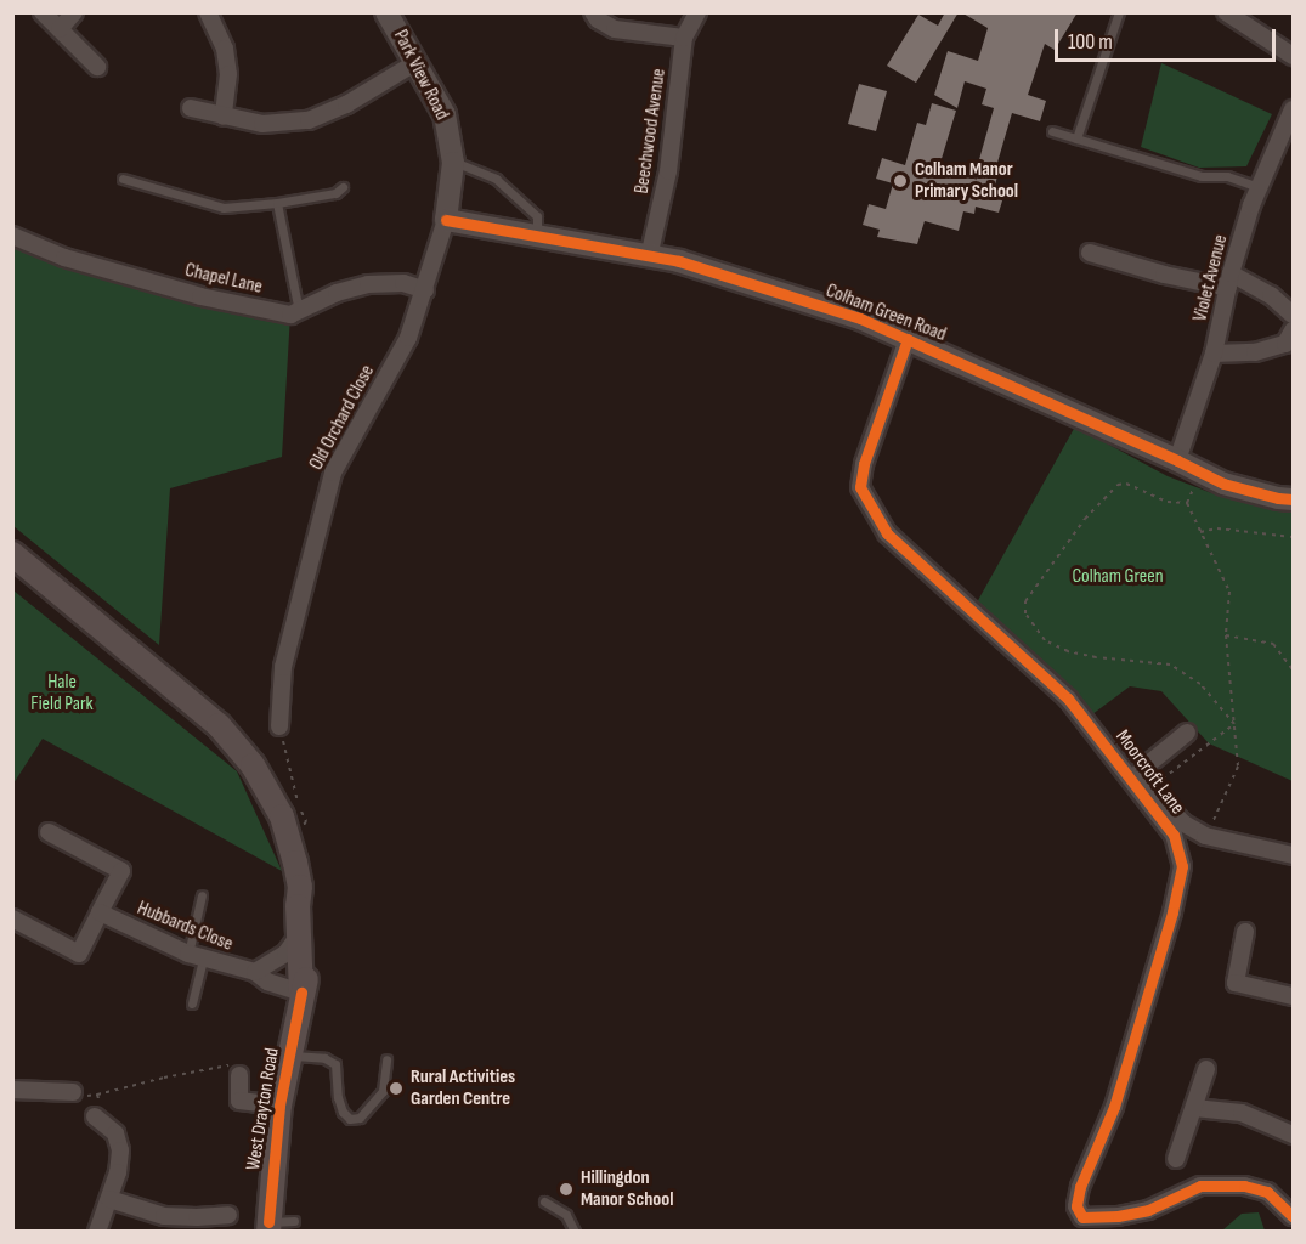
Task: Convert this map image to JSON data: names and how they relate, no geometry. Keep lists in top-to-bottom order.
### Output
{
  "streets": {
    "main road": ["West Drayton Road"],
    "street": [
      "Park View Road",
      "Beechwood Avenue",
      "Violet Avenue",
      "Chapel Lane",
      "Colham Green Road",
      "Old Orchard Close",
      "Moorcroft Lane",
      "Hubbards Close"
    ]
  },
  "crossings": [
    ["Park View Road", "Colham Green Road"],
    ["Park View Road", "Old Orchard Close"],
    ["Beechwood Avenue", "Colham Green Road"],
    ["Violet Avenue", "Colham Green Road"],
    ["Chapel Lane", "Old Orchard Close"],
    ["Colham Green Road", "Old Orchard Close"],
    ["Colham Green Road", "Moorcroft Lane"],
    ["Hubbards Close", "West Drayton Road"]
  ],
  "parks": ["Colham Green", "Hale Field Park"],
  "places": ["Colham Manor Primary School", "Rural Activities Garden Centre", "Hillingdon Manor School"],
  "scale_bar": "100 m"
}
